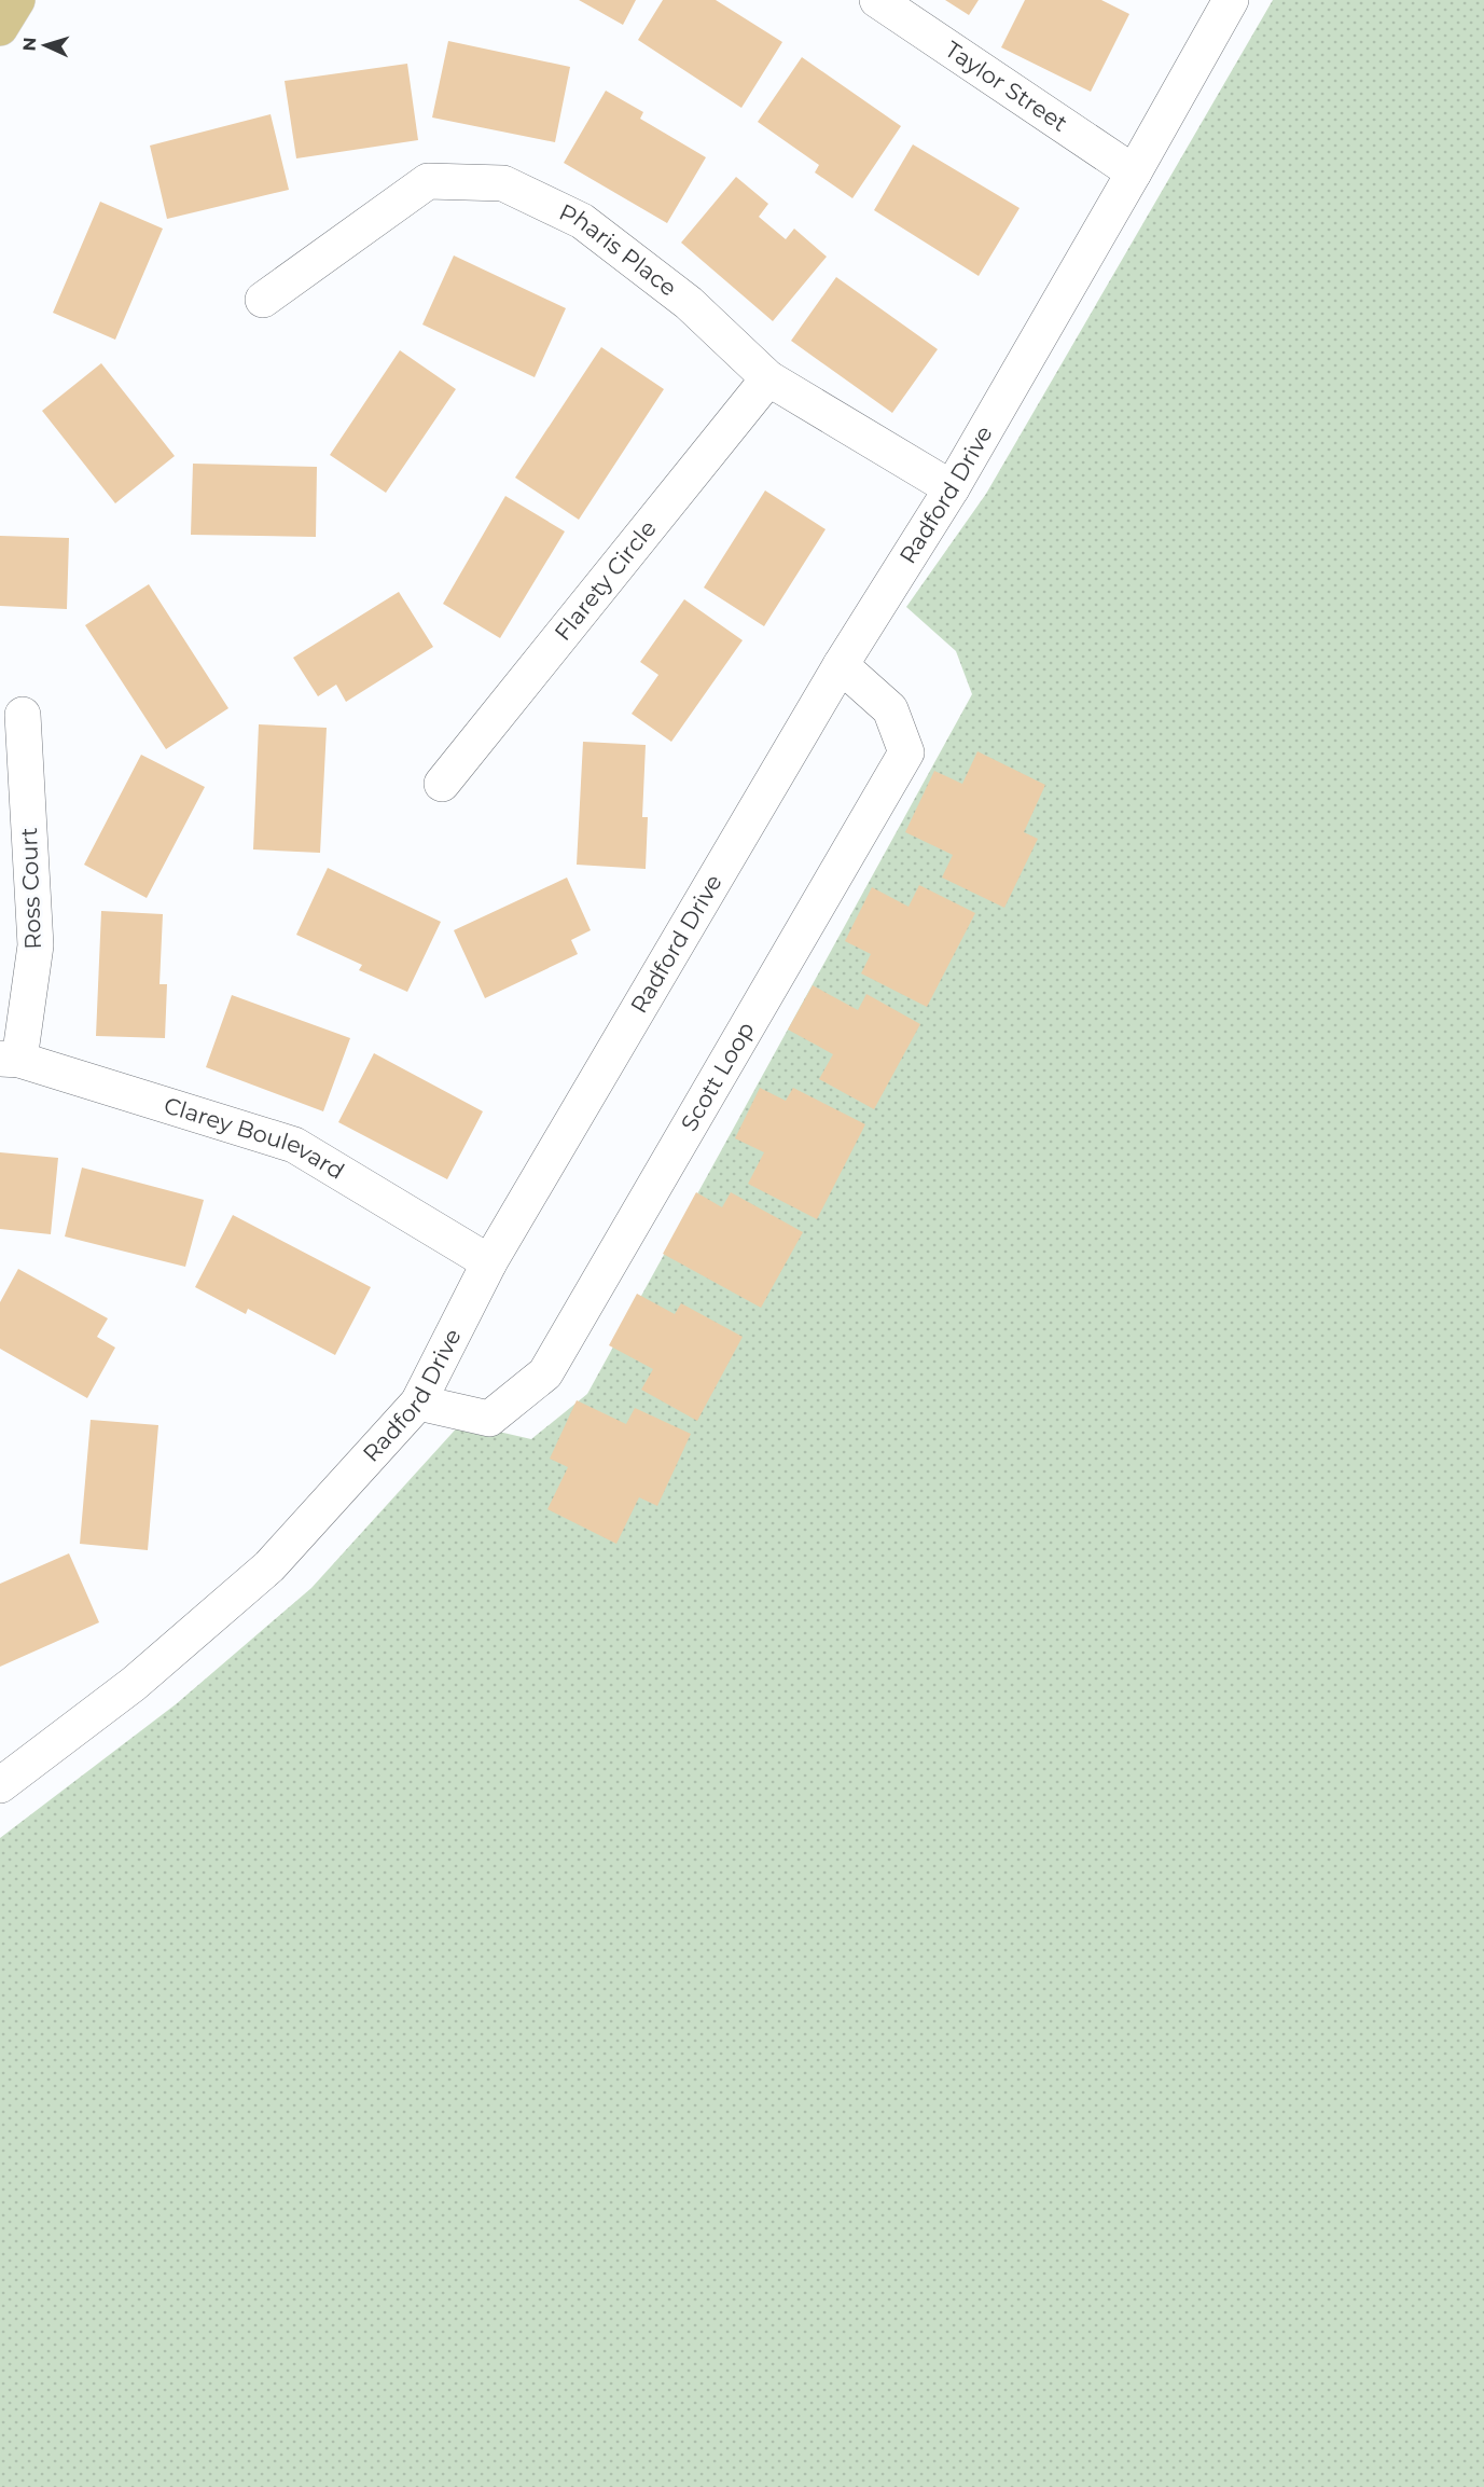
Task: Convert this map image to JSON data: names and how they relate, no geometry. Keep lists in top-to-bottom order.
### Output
{
  "streets": {
    "street": [
      "Taylor Street",
      "Pharis Place",
      "Radford Drive",
      "Flarety Circle",
      "Ross Court",
      "Scott Loop",
      "Clarey Boulevard"
    ]
  },
  "crossings": [
    ["Taylor Street", "Radford Drive"],
    ["Pharis Place", "Radford Drive"],
    ["Pharis Place", "Flarety Circle"],
    ["Radford Drive", "Scott Loop"],
    ["Radford Drive", "Clarey Boulevard"],
    ["Ross Court", "Clarey Boulevard"]
  ],
  "north": "left"
}
